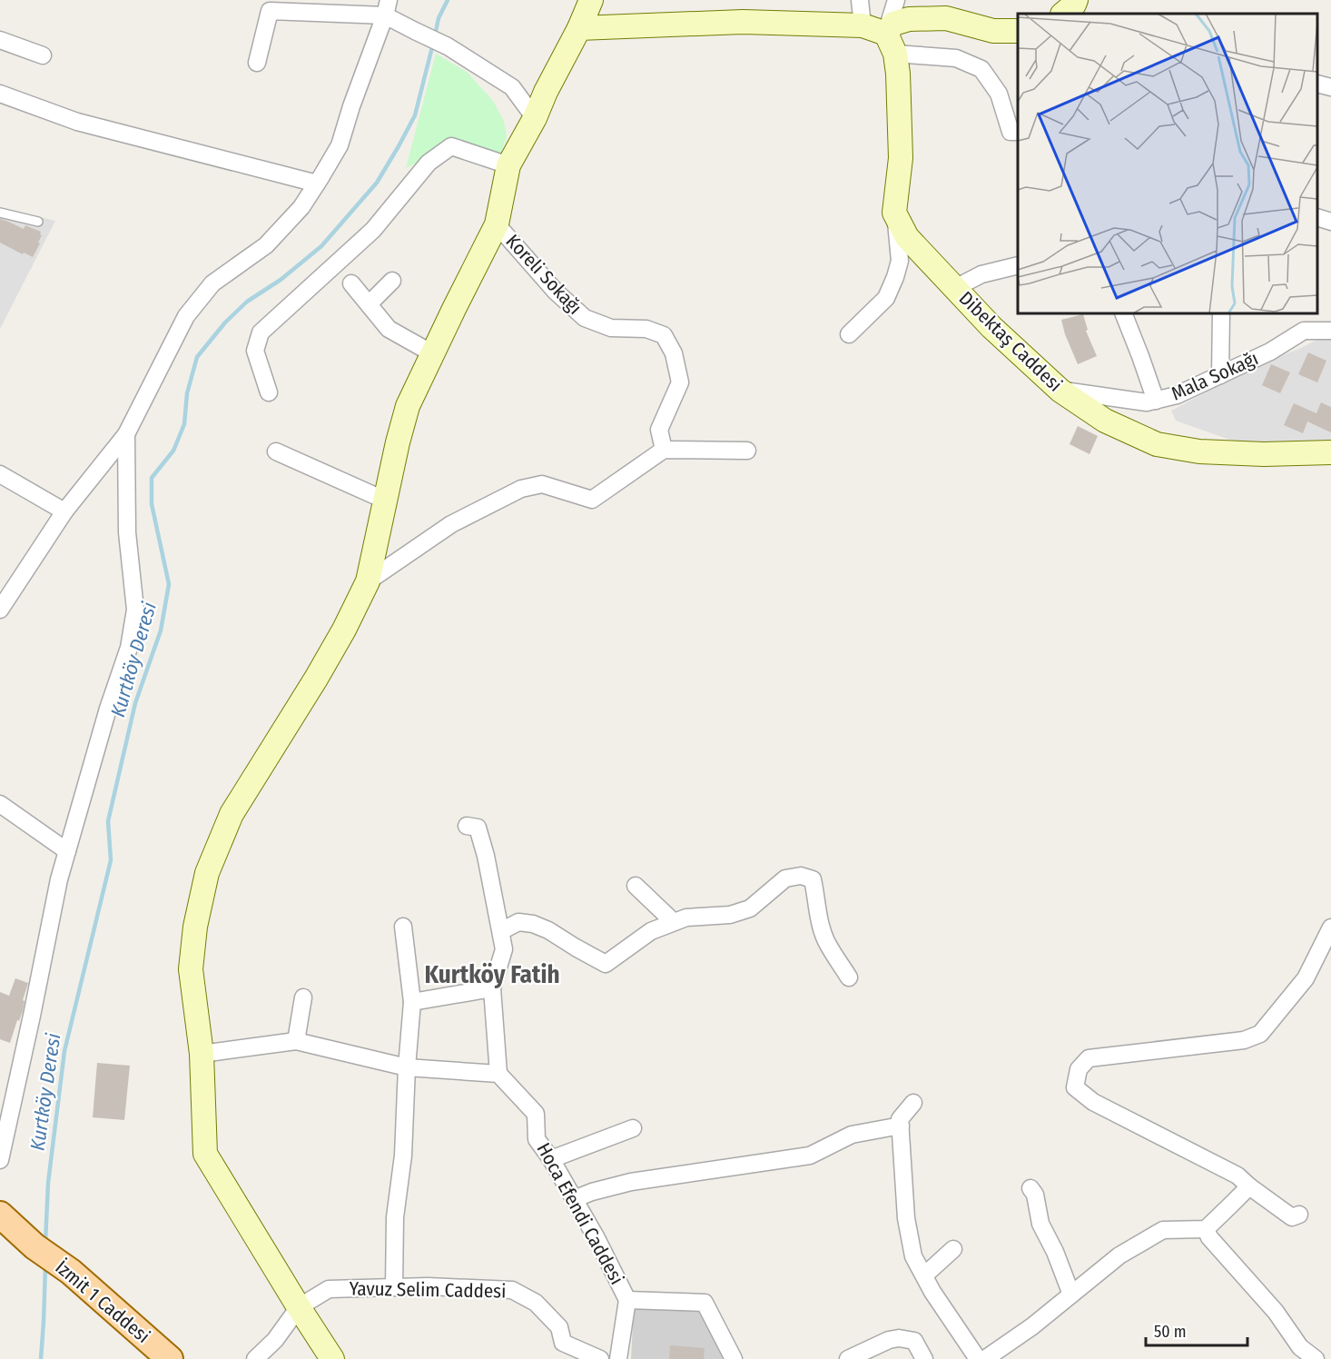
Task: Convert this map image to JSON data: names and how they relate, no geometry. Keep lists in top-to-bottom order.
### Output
{
  "streets": {
    "main road": ["İzmit 1 Caddesi"],
    "street": [
      "Koreli Sokağı",
      "Dibektaş Caddesi",
      "Mala Sokağı",
      "Hoca Efendi Caddesi",
      "Yavuz Selim Caddesi"
    ]
  },
  "crossings": [
    ["Dibektaş Caddesi", "Mala Sokağı"]
  ],
  "districts": ["Kurtköy Fatih"],
  "water": ["Kurtköy Deresi"],
  "scale_bar": "50 m"
}
